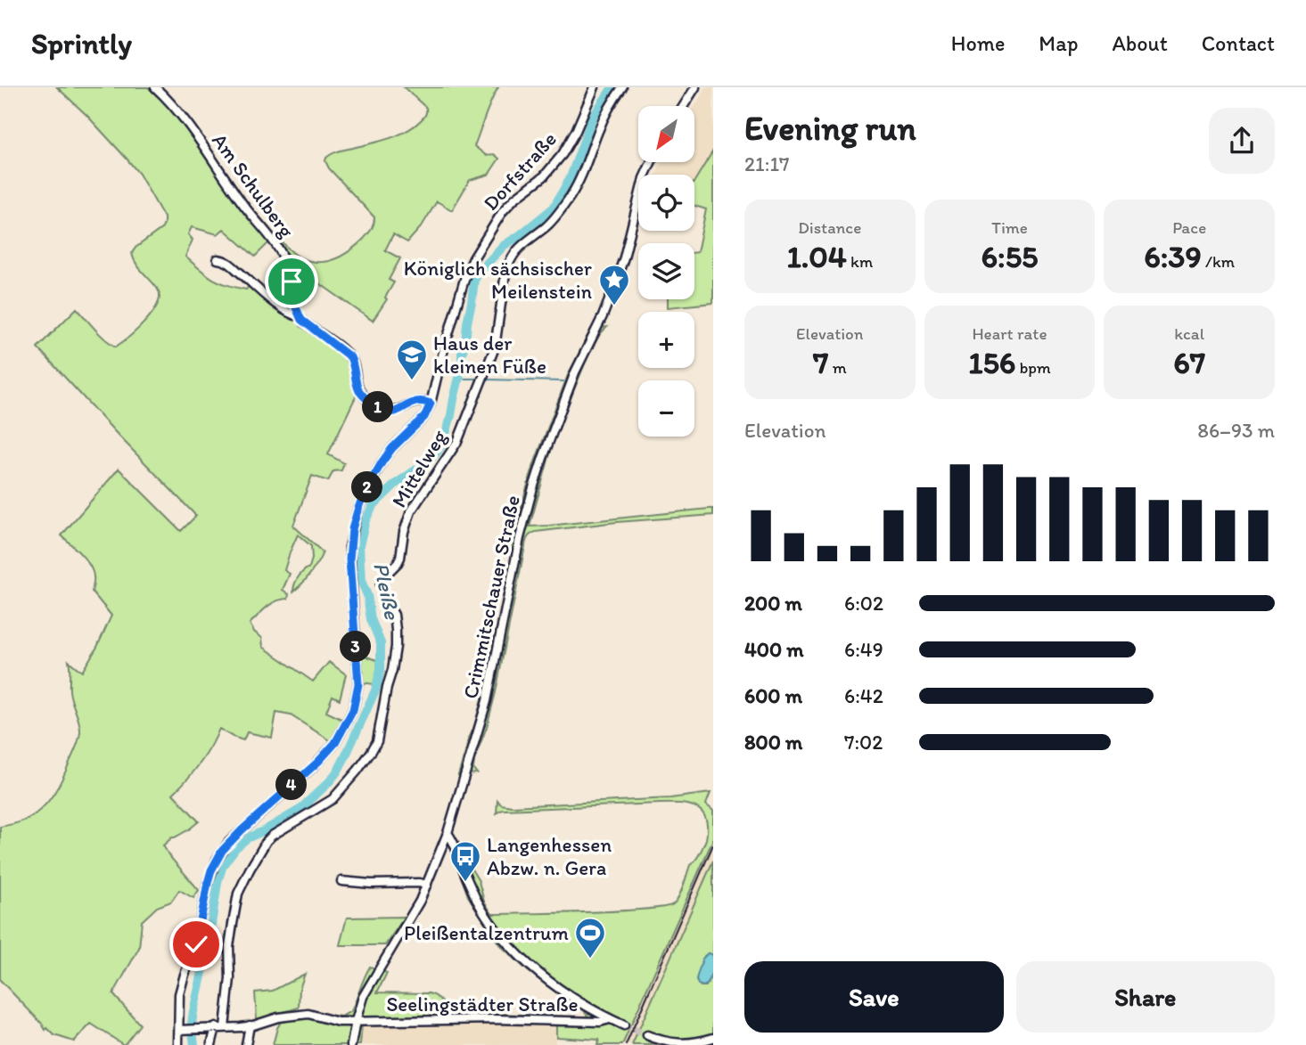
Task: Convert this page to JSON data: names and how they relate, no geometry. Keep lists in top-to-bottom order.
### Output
{
  "streets": {
    "street": [
      "Dorfstraße",
      "Am Schulberg",
      "Mittelweg",
      "Crimmitschauer Straße",
      "Seelingstädter Straße"
    ]
  },
  "crossings": [
    ["Dorfstraße", "Seelingstädter Straße"],
    ["Mittelweg", "Seelingstädter Straße"],
    ["Crimmitschauer Straße", "Seelingstädter Straße"]
  ],
  "water": ["Pleiße"],
  "places": {
    "place": ["Königlich sächsischer Meilenstein"],
    "school or university": ["Haus der kleinen Füße"],
    "bus stop": ["Langenhessen Abzw. n. Gera"],
    "sports": ["Pleißentalzentrum"]
  },
  "north": "bottom left",
  "page": {
    "header": "Sprintly",
    "nav": [
      "Home",
      "Map",
      "About",
      "Contact"
    ],
    "heading": ["Evening run", "21:17"],
    "map_buttons": ["+", "−"],
    "stats": [
      ["Distance", "1.04 km"],
      ["Time", "6:55"],
      ["Pace", "6:39 /km"],
      ["Elevation", "7 m"],
      ["Heart rate", "156 bpm"],
      ["kcal", "67"]
    ],
    "pins": [
      "1",
      "2",
      "3",
      "4"
    ],
    "chart": ["Elevation", "86–93 m"],
    "list": [
      {
        "name": "200 m",
        "note": "6:02"
      },
      {
        "name": "400 m",
        "note": "6:49"
      },
      {
        "name": "600 m",
        "note": "6:42"
      },
      {
        "name": "800 m",
        "note": "7:02"
      }
    ],
    "buttons": ["Save", "Share"]
  }
}
